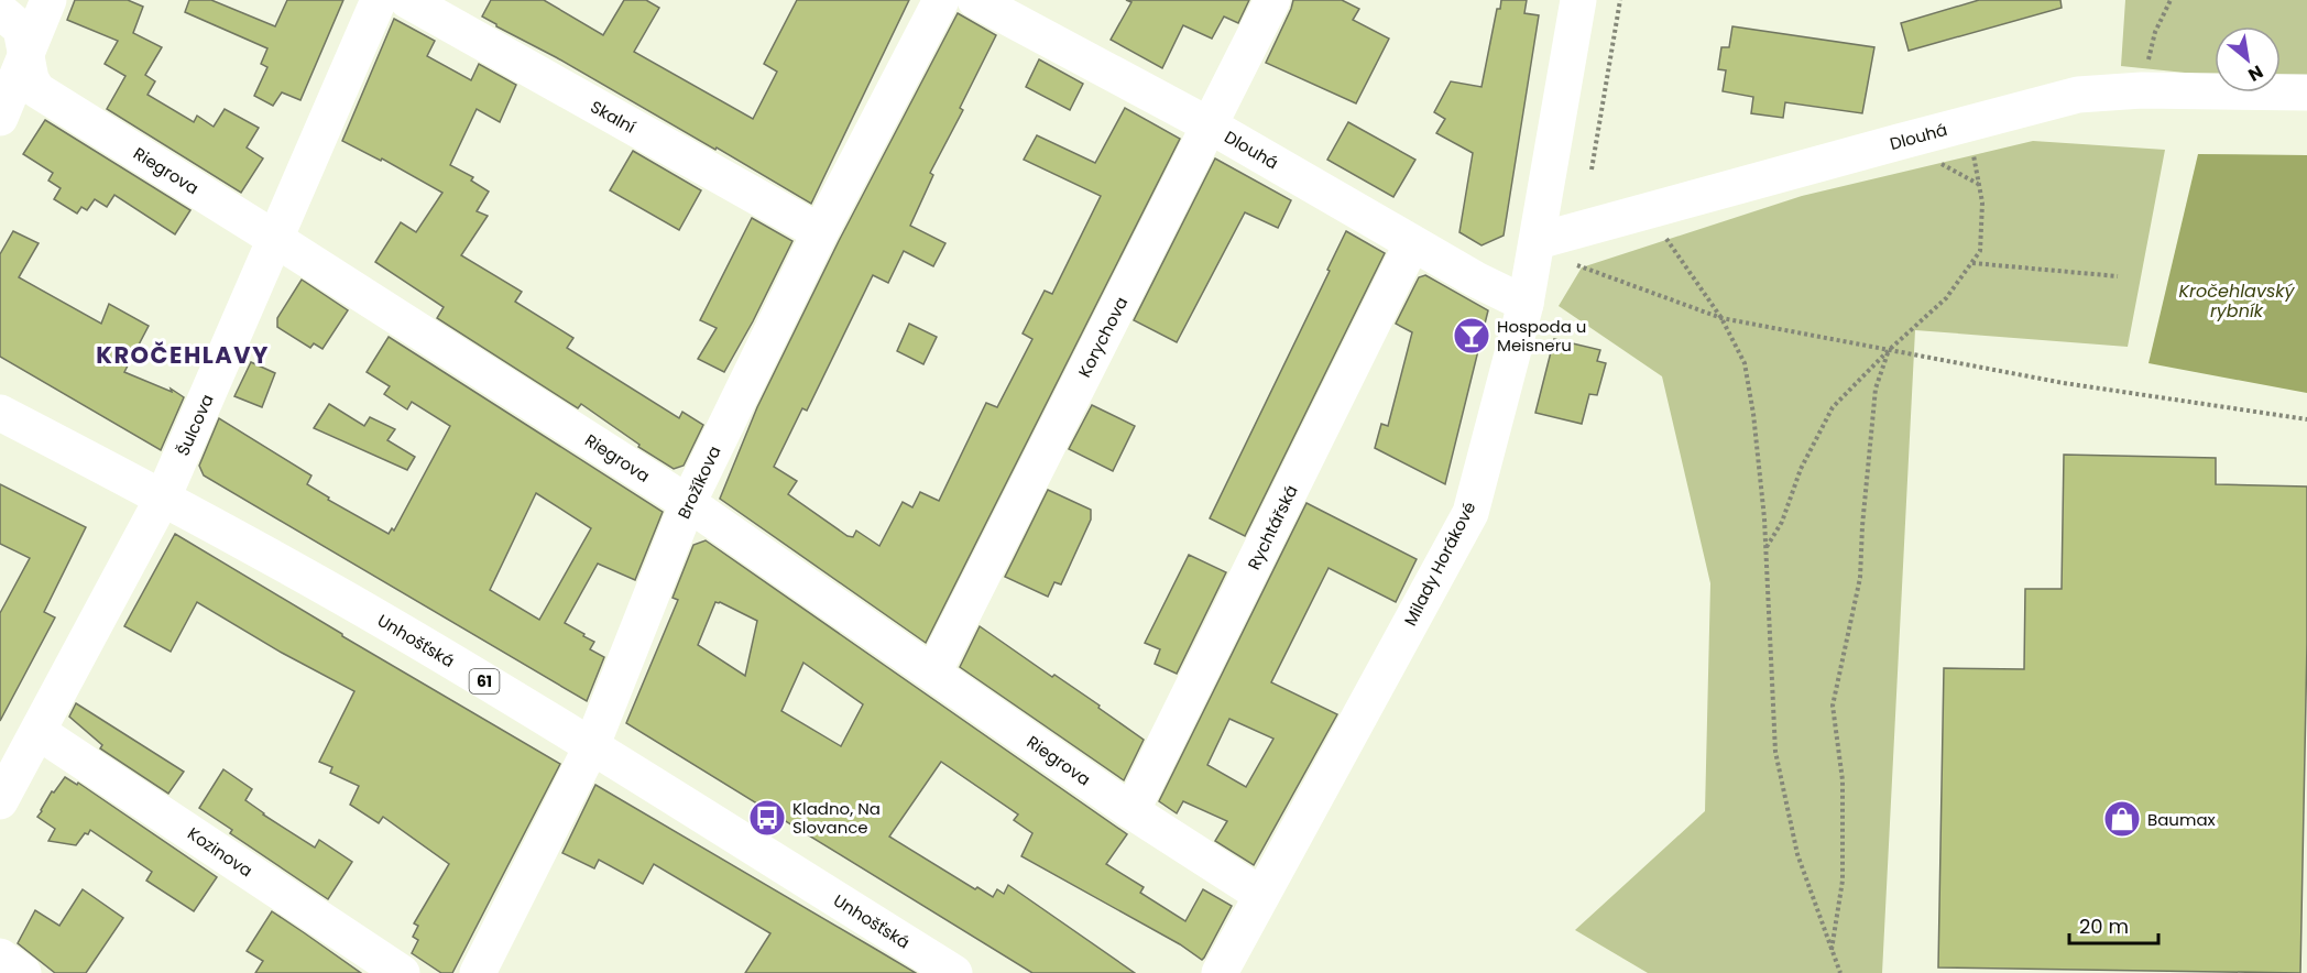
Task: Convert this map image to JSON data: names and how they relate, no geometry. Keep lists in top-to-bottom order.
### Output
{
  "streets": {
    "street": [
      "Skalní",
      "Dlouhá",
      "Riegrova",
      "Korychova",
      "Šulcova",
      "Brožíkova",
      "Rychtářská",
      "Milady Horákové",
      "Unhošťská",
      "61",
      "Kozinova"
    ]
  },
  "crossings": [
    ["Skalní", "Brožíkova"],
    ["Dlouhá", "Korychova"],
    ["Dlouhá", "Rychtářská"],
    ["Dlouhá", "Milady Horákové"],
    ["Riegrova", "Korychova"],
    ["Riegrova", "Šulcova"],
    ["Riegrova", "Brožíkova"],
    ["Riegrova", "Rychtářská"],
    ["Riegrova", "Milady Horákové"],
    ["Šulcova", "Unhošťská"],
    ["Šulcova", "Kozinova"],
    ["Brožíkova", "Unhošťská"]
  ],
  "districts": ["KROČEHLAVY"],
  "water": ["Kročehlavský rybník"],
  "places": {
    "bar": ["Hospoda u Meisneru"],
    "bus stop": ["Kladno, Na Slovance"],
    "shop": ["Baumax"]
  },
  "scale_bar": "20 m",
  "north": "bottom right"
}
